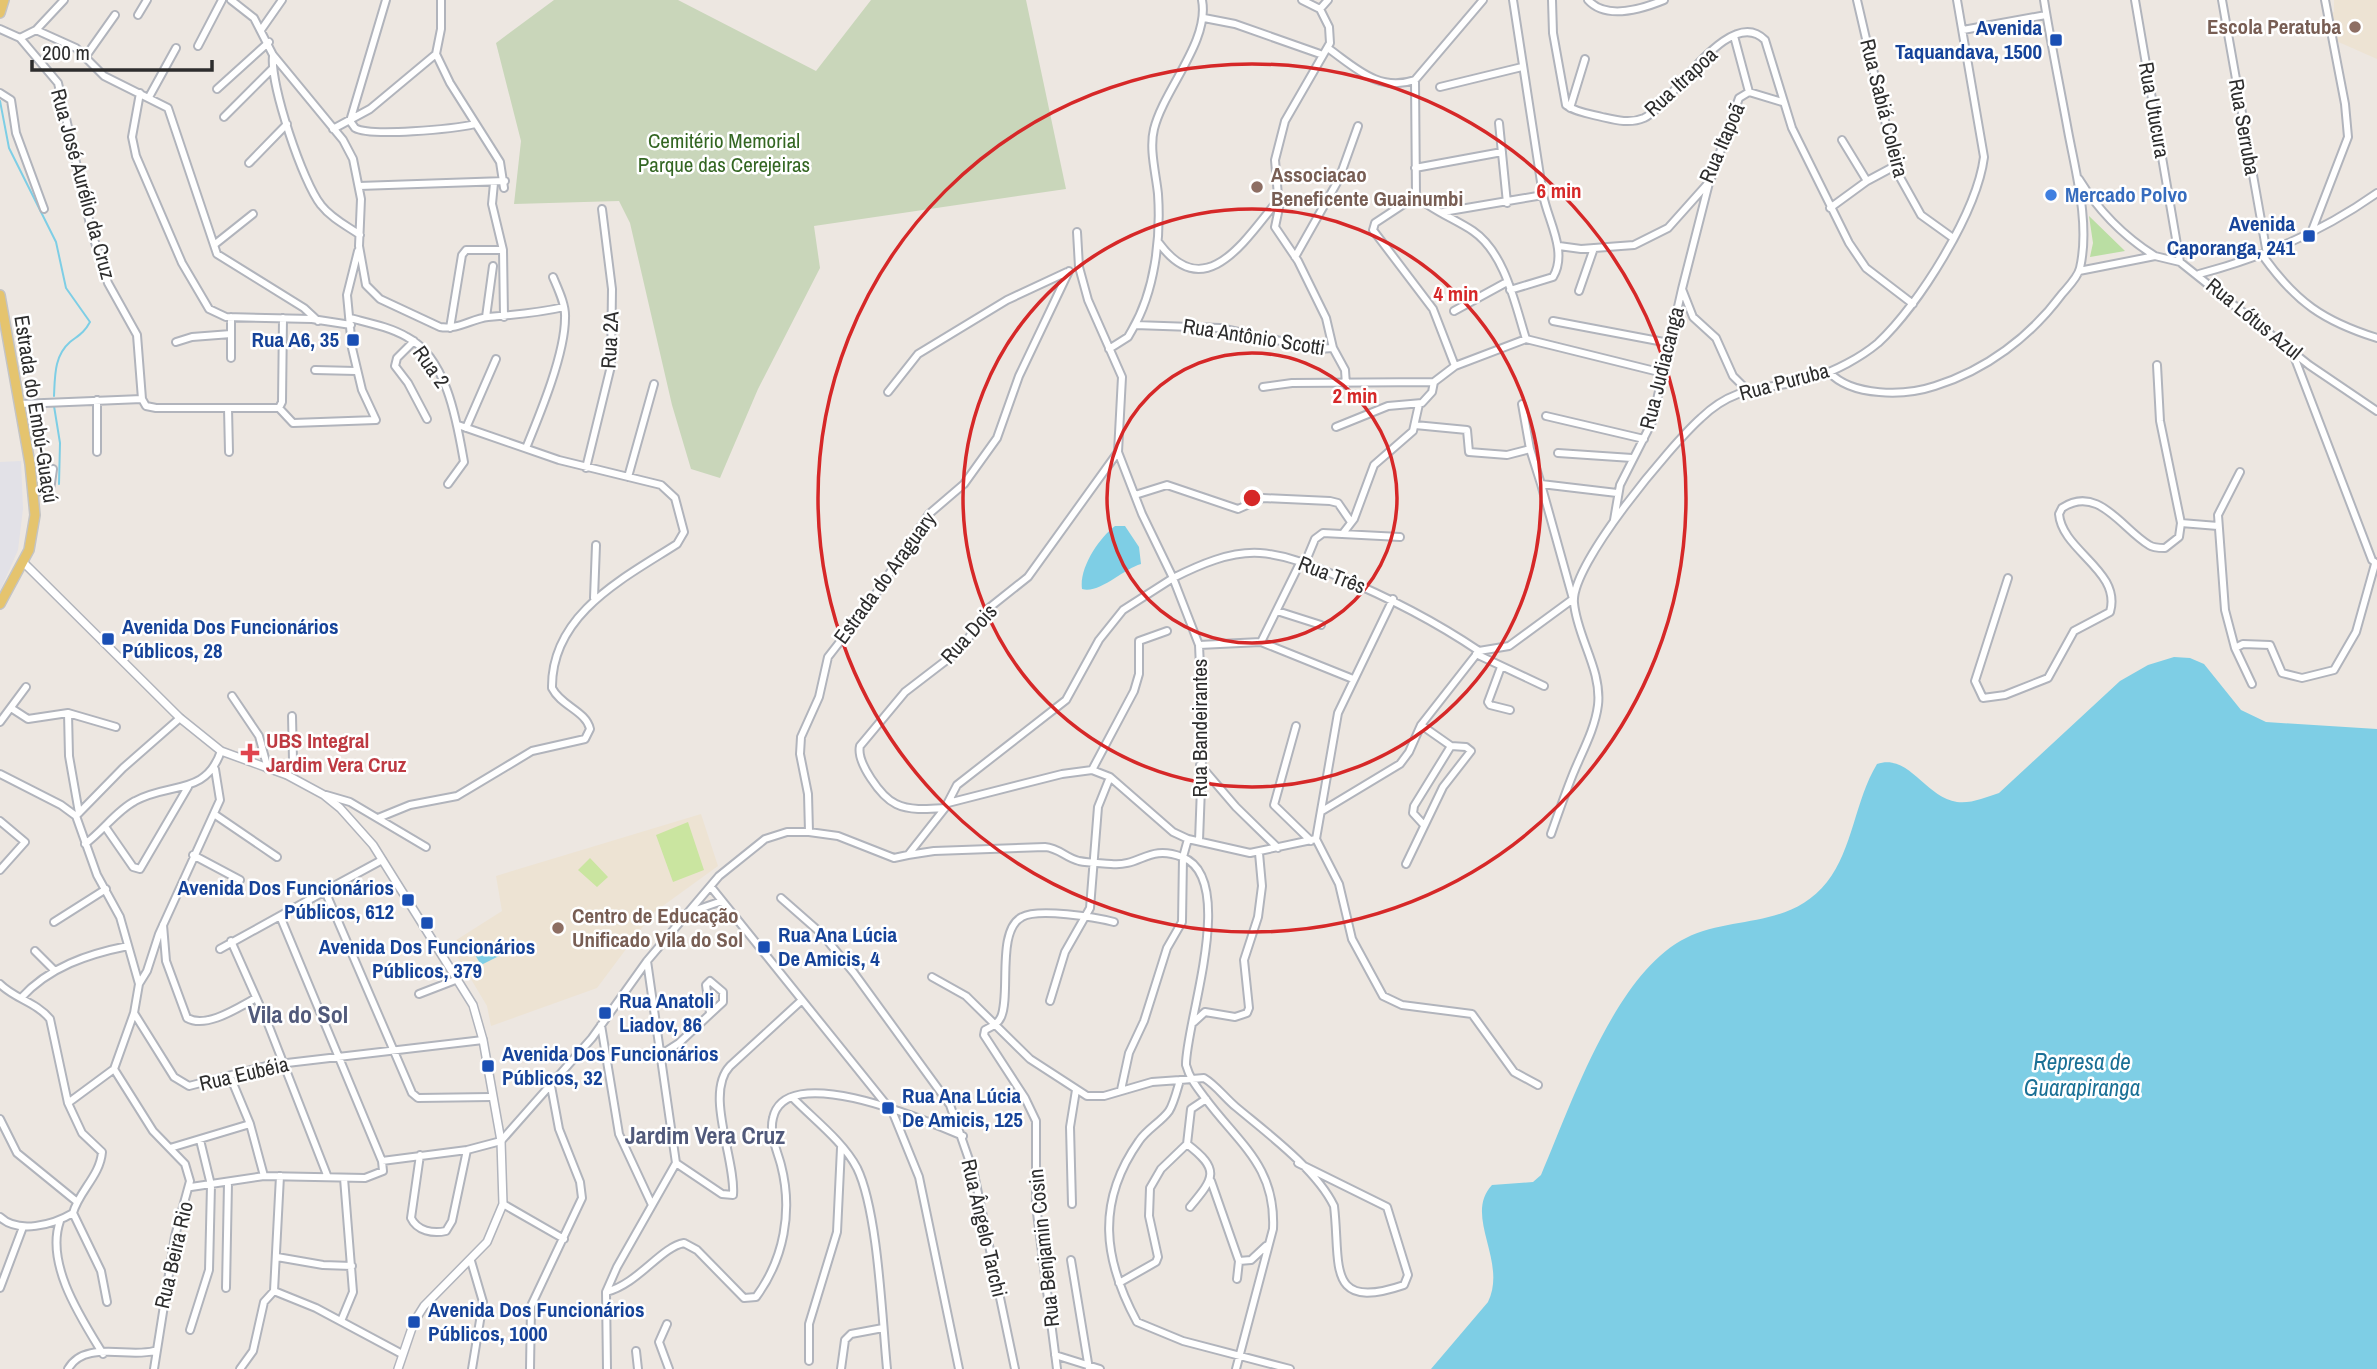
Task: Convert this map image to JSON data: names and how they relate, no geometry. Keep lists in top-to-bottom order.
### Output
{
  "streets": {
    "main road": ["Estrada do Embú-Guaçú"],
    "street": [
      "Rua Itrapoa",
      "Rua Sabiá Coleira",
      "Rua Utucura",
      "Rua Serruba",
      "Rua Itapoã",
      "Rua José Aurélio da Cruz",
      "Rua Lótus Azul",
      "Rua Antônio Scotti",
      "Rua 2A",
      "Rua 2",
      "Rua Judiacanga",
      "Rua Puruba",
      "Rua Três",
      "Estrada do Araguary",
      "Rua Dois",
      "Rua Bandeirantes",
      "Rua Eubéia",
      "Rua Ângelo Tarchi",
      "Rua Benjamin Cosin",
      "Rua Beira Rio"
    ]
  },
  "crossings": [
    ["Rua Itrapoa", "Rua Itapoã"],
    ["Rua Sabiá Coleira", "Rua Puruba"],
    ["Rua Utucura", "Rua Lótus Azul"],
    ["Rua Itapoã", "Rua Judiacanga"],
    ["Rua Judiacanga", "Rua Puruba"],
    ["Rua Três", "Rua Dois"],
    ["Rua Três", "Rua Bandeirantes"],
    ["Rua Dois", "Rua Bandeirantes"]
  ],
  "districts": ["Vila do Sol", "Jardim Vera Cruz"],
  "water": ["Represa de Guarapiranga"],
  "parks": ["Cemitério Memorial Parque das Cerejeiras"],
  "places": {
    "other": [
      "Escola Peratuba",
      "Associacao Beneficente Guainumbi",
      "Mercado Polvo",
      "Centro de Educação Unificado Vila do Sol"
    ],
    "transit": [
      "Avenida Taquandava, 1500",
      "Avenida Caporanga, 241",
      "Rua A6, 35",
      "Avenida Dos Funcionários Públicos, 28",
      "Avenida Dos Funcionários Públicos, 612",
      "Avenida Dos Funcionários Públicos, 379",
      "Rua Ana Lúcia De Amicis, 4",
      "Rua Anatoli Liadov, 86",
      "Avenida Dos Funcionários Públicos, 32",
      "Rua Ana Lúcia De Amicis, 125",
      "Avenida Dos Funcionários Públicos, 1000"
    ],
    "health": ["UBS Integral Jardim Vera Cruz"]
  },
  "scale_bar": "200 m",
  "rings": ["6 min", "4 min", "2 min"]
}
